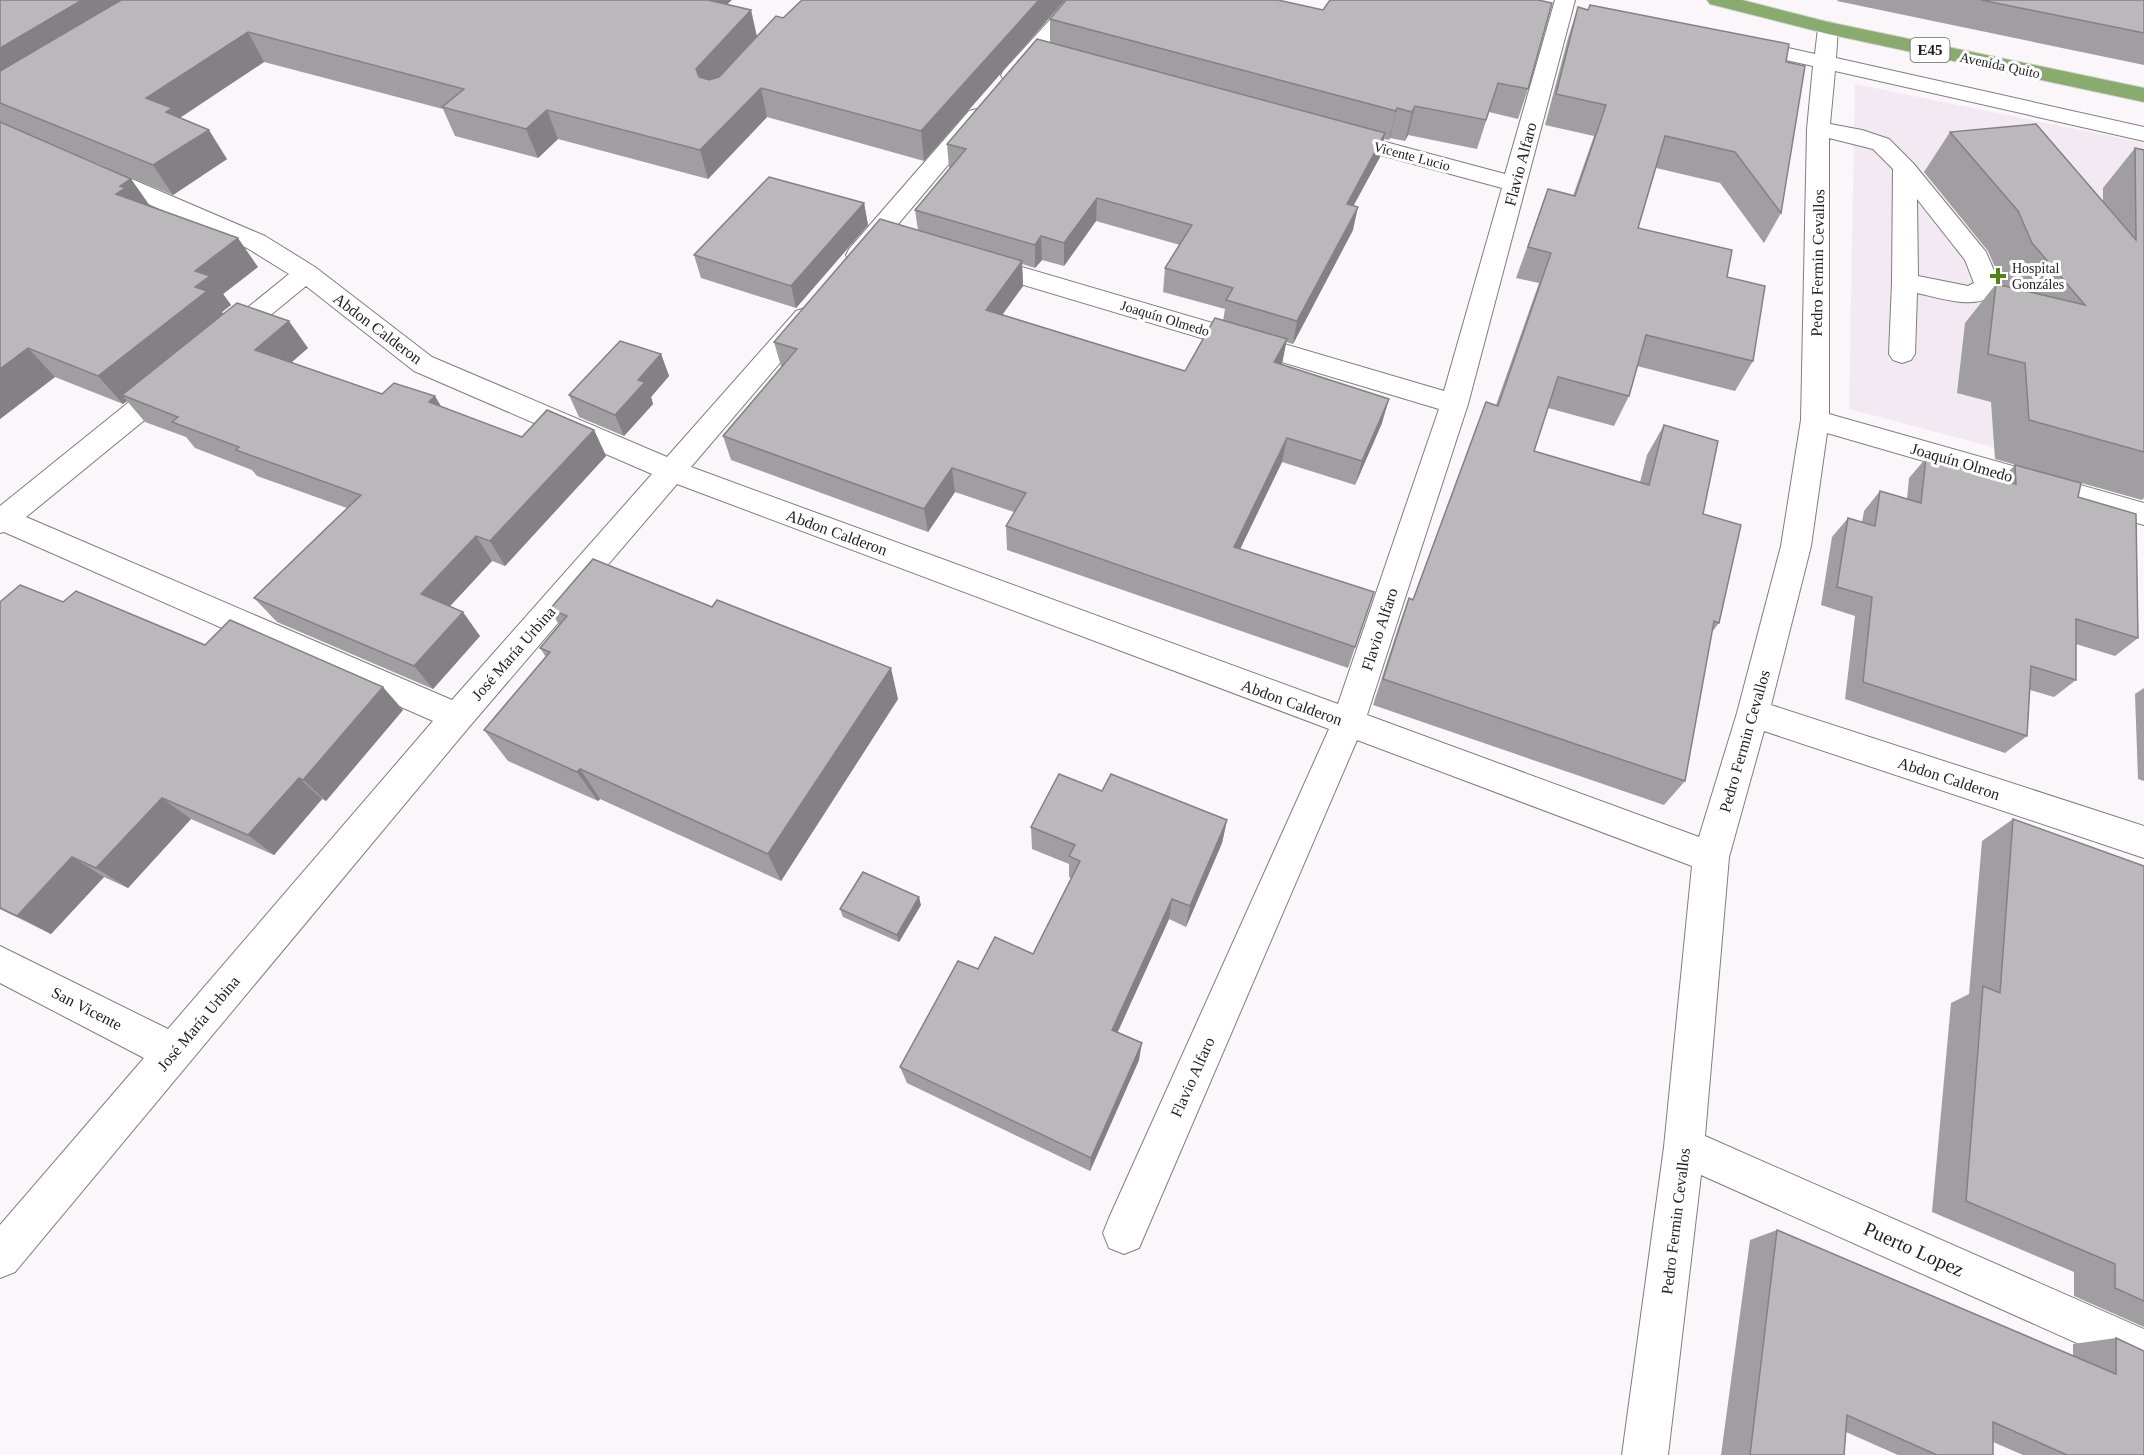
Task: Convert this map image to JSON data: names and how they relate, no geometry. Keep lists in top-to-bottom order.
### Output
{
  "streets": {
    "highway": ["E45", "Avenida Quito"],
    "street": [
      "Vicente Lucio",
      "Flavio Alfaro",
      "Pedro Fermin Cevallos",
      "Joaquín Olmedo",
      "Abdon Calderon",
      "José María Urbina",
      "San Vicente",
      "Puerto Lopez"
    ]
  },
  "crossings": [
    ["Avenida Quito", "Pedro Fermin Cevallos"],
    ["Vicente Lucio", "Flavio Alfaro"],
    ["Flavio Alfaro", "Joaquín Olmedo"],
    ["Flavio Alfaro", "Abdon Calderon"],
    ["Pedro Fermin Cevallos", "Joaquín Olmedo"],
    ["Pedro Fermin Cevallos", "Abdon Calderon"],
    ["Pedro Fermin Cevallos", "Puerto Lopez"],
    ["Abdon Calderon", "José María Urbina"],
    ["José María Urbina", "San Vicente"]
  ],
  "places": {
    "health": ["Hospital Gonzáles"]
  }
}
